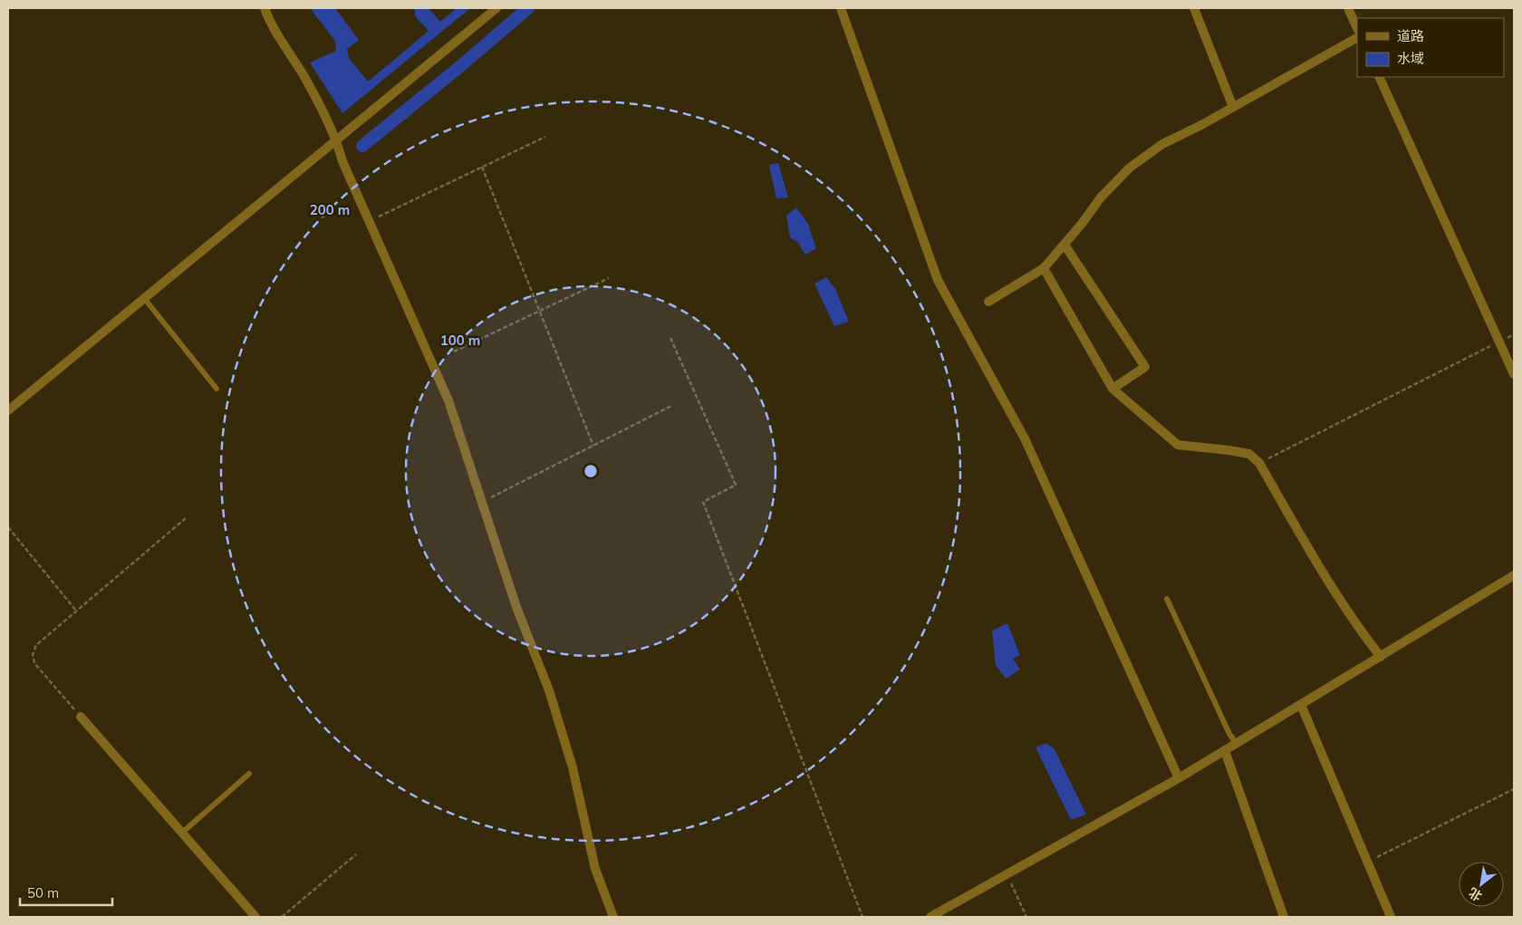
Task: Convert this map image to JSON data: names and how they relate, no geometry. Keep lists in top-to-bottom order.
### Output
{
  "legend": ["道路", "水域"],
  "scale_bar": "50 m",
  "north": "bottom left",
  "rings": ["200 m", "100 m"]
}
